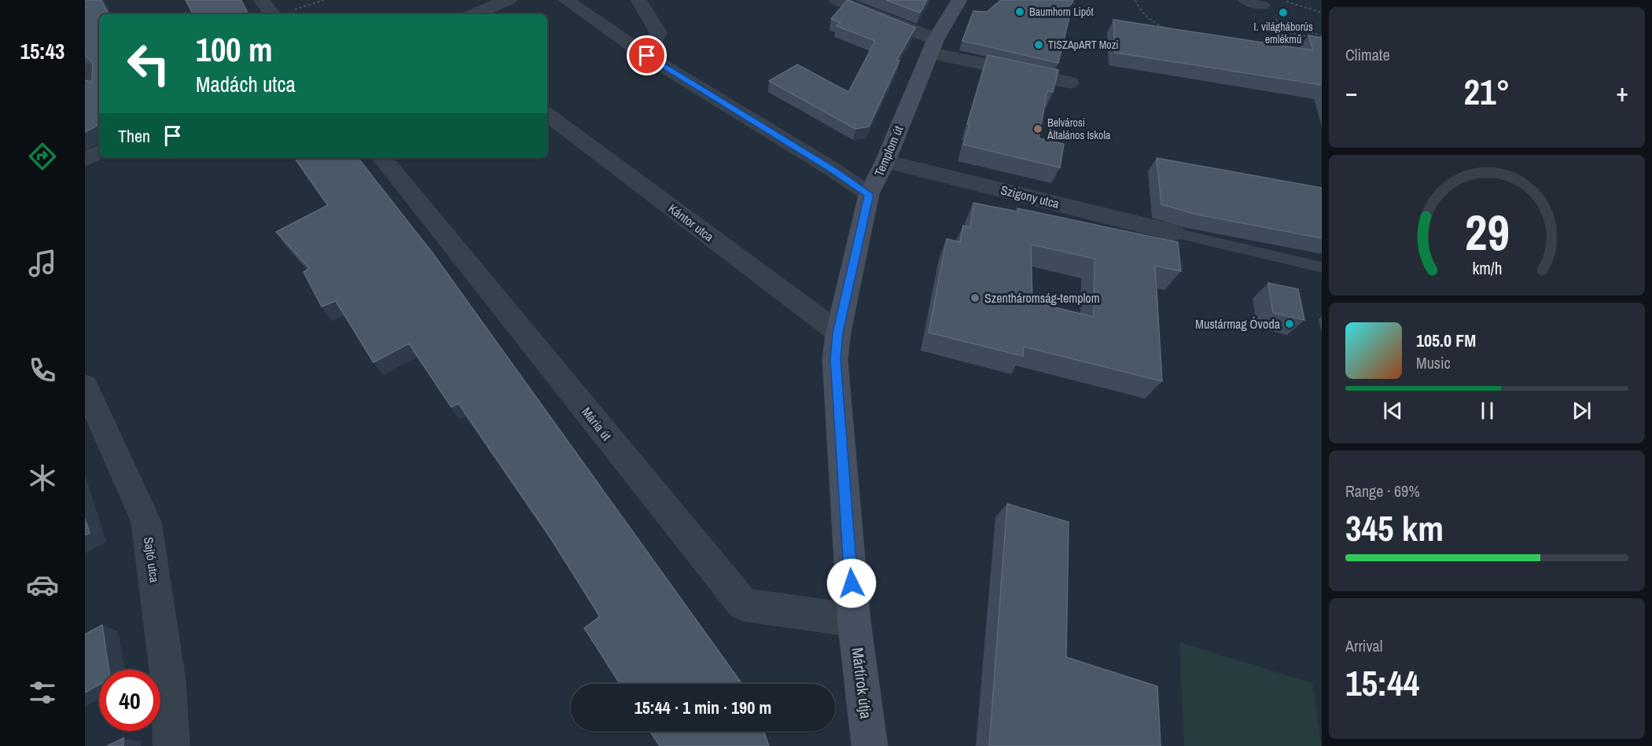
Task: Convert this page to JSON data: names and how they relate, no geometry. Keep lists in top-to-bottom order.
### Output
{
  "streets": {
    "street": [
      "Templom út",
      "Szigony utca",
      "Kántor utca",
      "Mária út",
      "Sajtó utca",
      "Mártírok útja"
    ]
  },
  "crossings": [
    ["Templom út", "Szigony utca"],
    ["Templom út", "Kántor utca"],
    ["Templom út", "Mária út"],
    ["Templom út", "Mártírok útja"],
    ["Mária út", "Mártírok útja"]
  ],
  "places": [
    "Baumhorn Lipót",
    "I. világháborús emlékmű",
    "TISZApART Mozi",
    "Belvárosi Általános Iskola",
    "Szentháromság-templom",
    "Mustármag Óvoda"
  ],
  "page": {
    "tabs": "15:43",
    "tile": [
      "Climate",
      ["Range · 69%", "345 km"],
      ["Arrival", "15:44"]
    ],
    "turn": ["100 m", "Madách utca"],
    "heat": ["−", "21°", "+"],
    "then": "Then",
    "song": ["105.0 FM", "Music"],
    "limit": "40",
    "trip": "15:44 · 1 min · 190 m",
    "gauge": ["29", "km/h"]
  }
}
